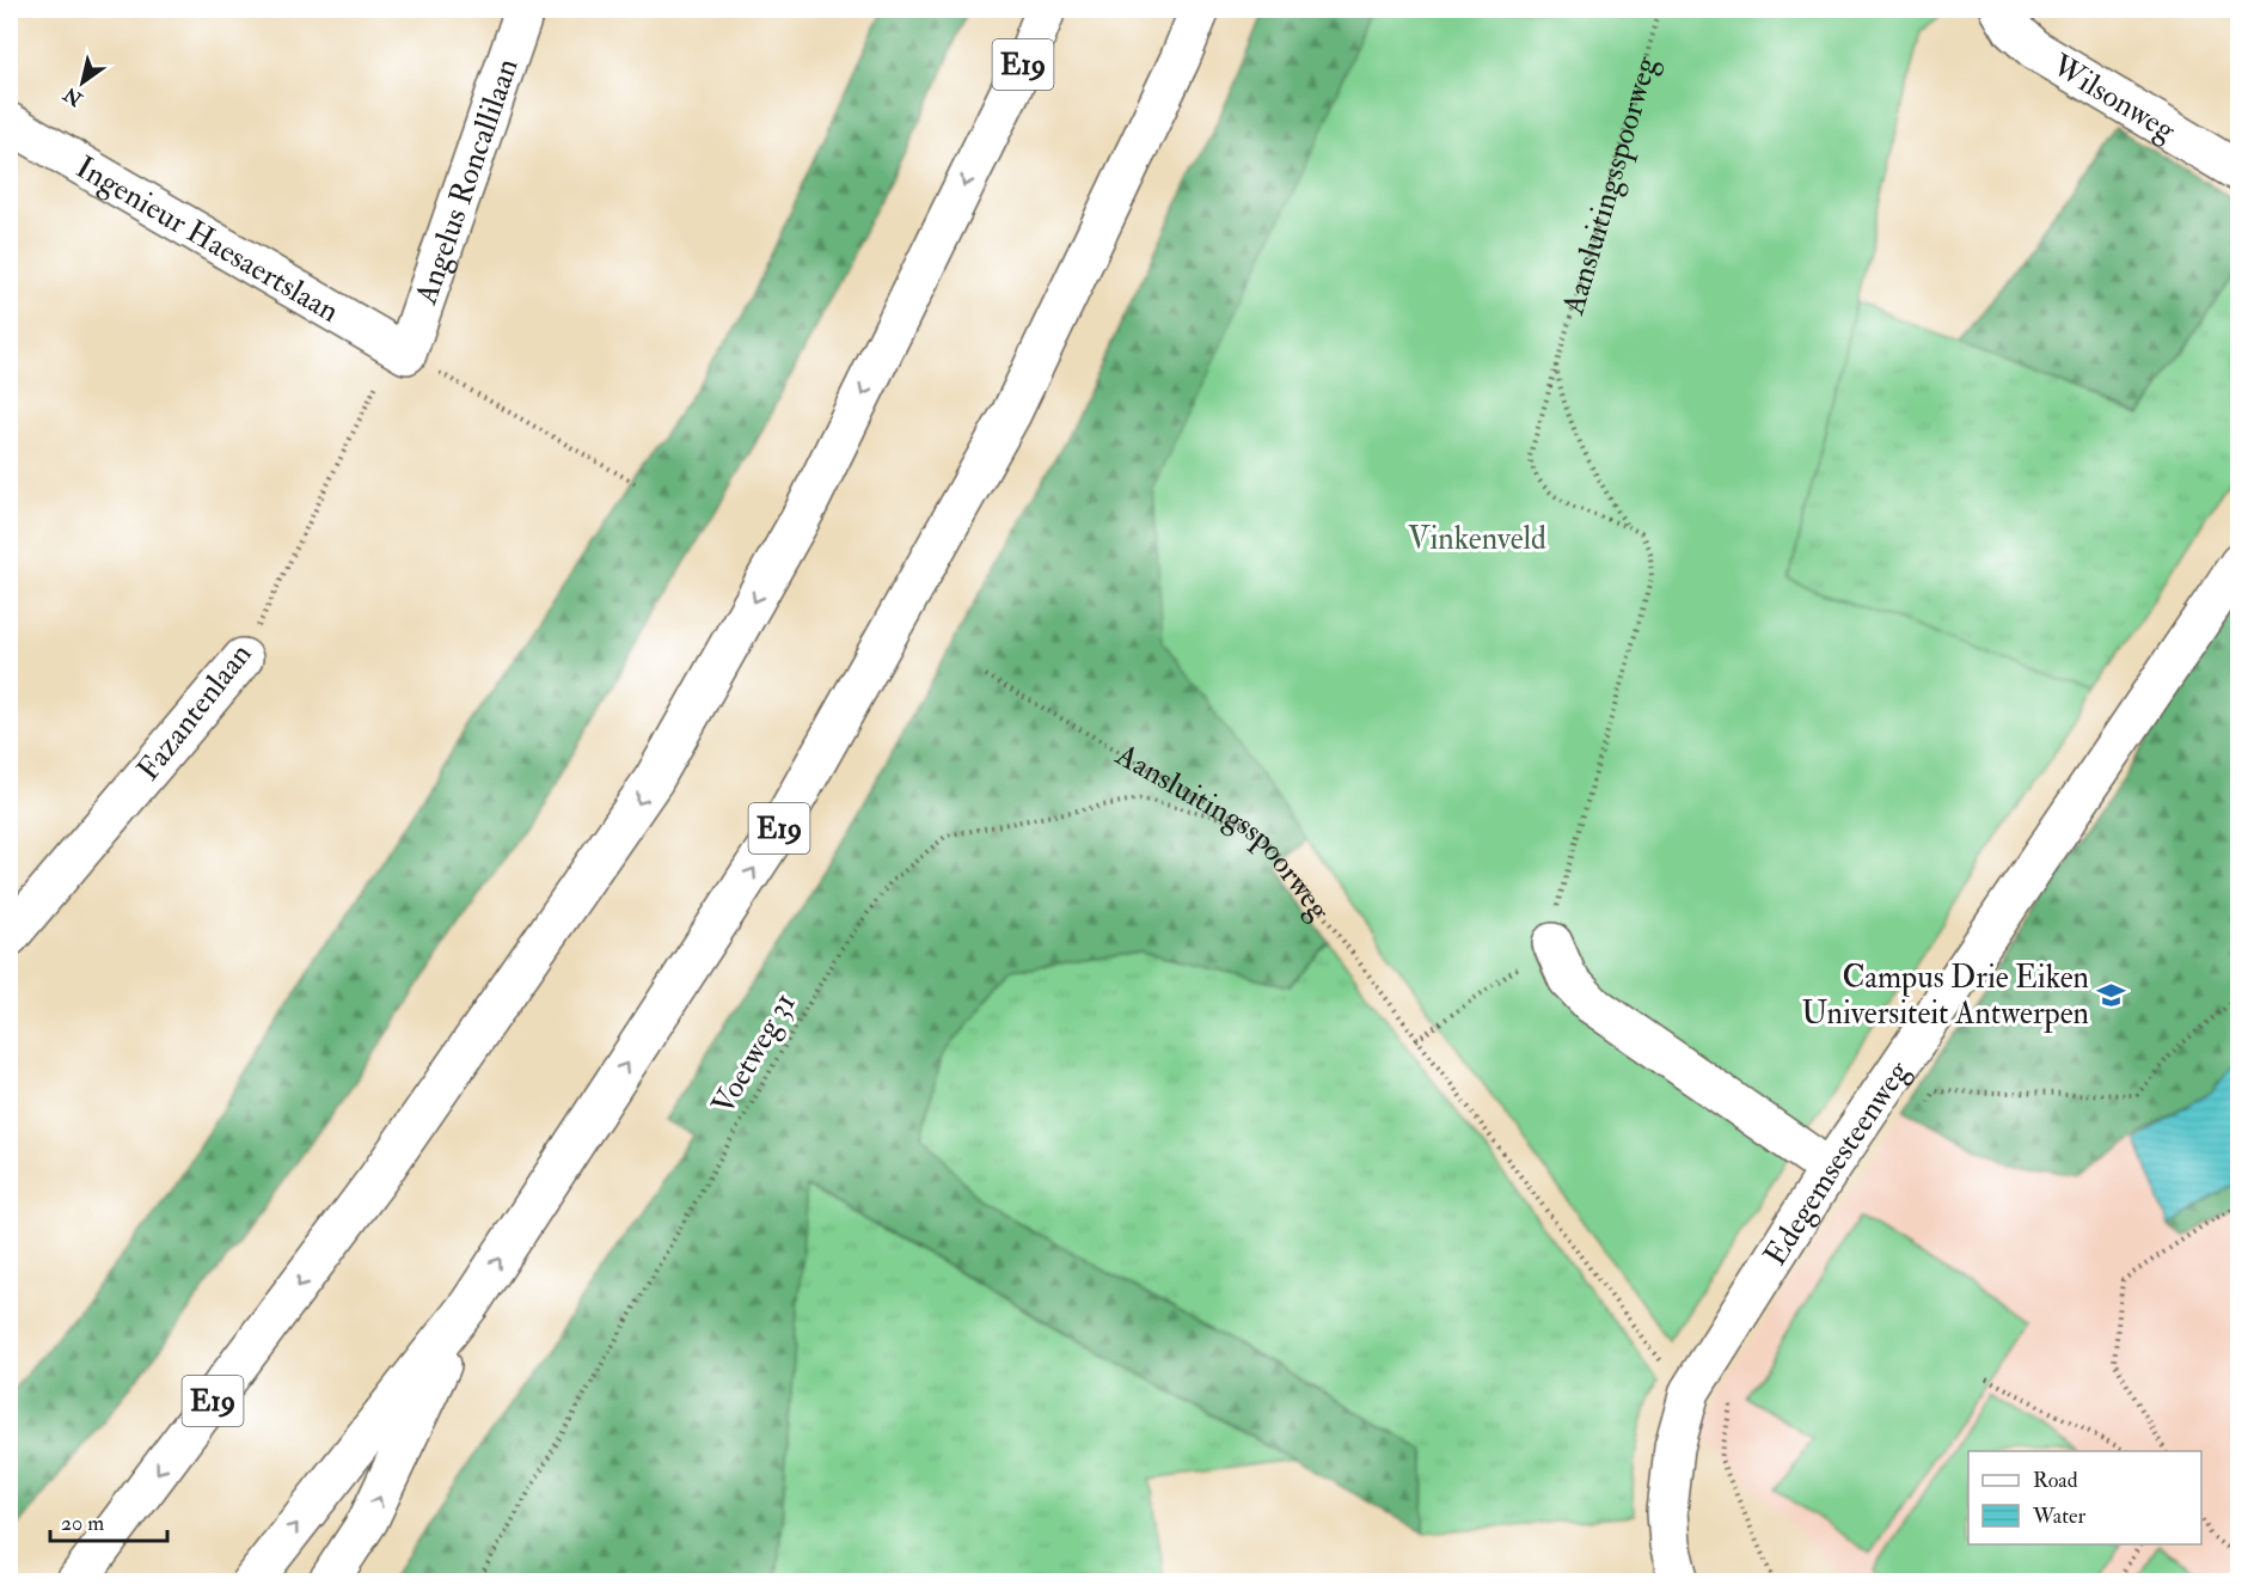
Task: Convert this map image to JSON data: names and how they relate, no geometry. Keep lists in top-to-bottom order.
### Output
{
  "streets": {
    "main road": [
      "E19",
      "Wilsonweg",
      "Angelus Roncallilaan",
      "Ingenieur Haesaertslaan",
      "Fazantenlaan",
      "Edegemsesteenweg"
    ],
    "path": ["Aansluitingsspoorweg", "Voetweg 31"]
  },
  "crossings": [
    ["Angelus Roncallilaan", "Ingenieur Haesaertslaan"],
    ["Angelus Roncallilaan", "Fazantenlaan"],
    ["Aansluitingsspoorweg", "Voetweg 31"],
    ["Aansluitingsspoorweg", "Edegemsesteenweg"],
    ["Ingenieur Haesaertslaan", "Fazantenlaan"]
  ],
  "parks": ["Vinkenveld"],
  "places": {
    "school or university": ["Campus Drie Eiken Universiteit Antwerpen"]
  },
  "legend": ["Road", "Water"],
  "scale_bar": "20 m",
  "north": "bottom left"
}
